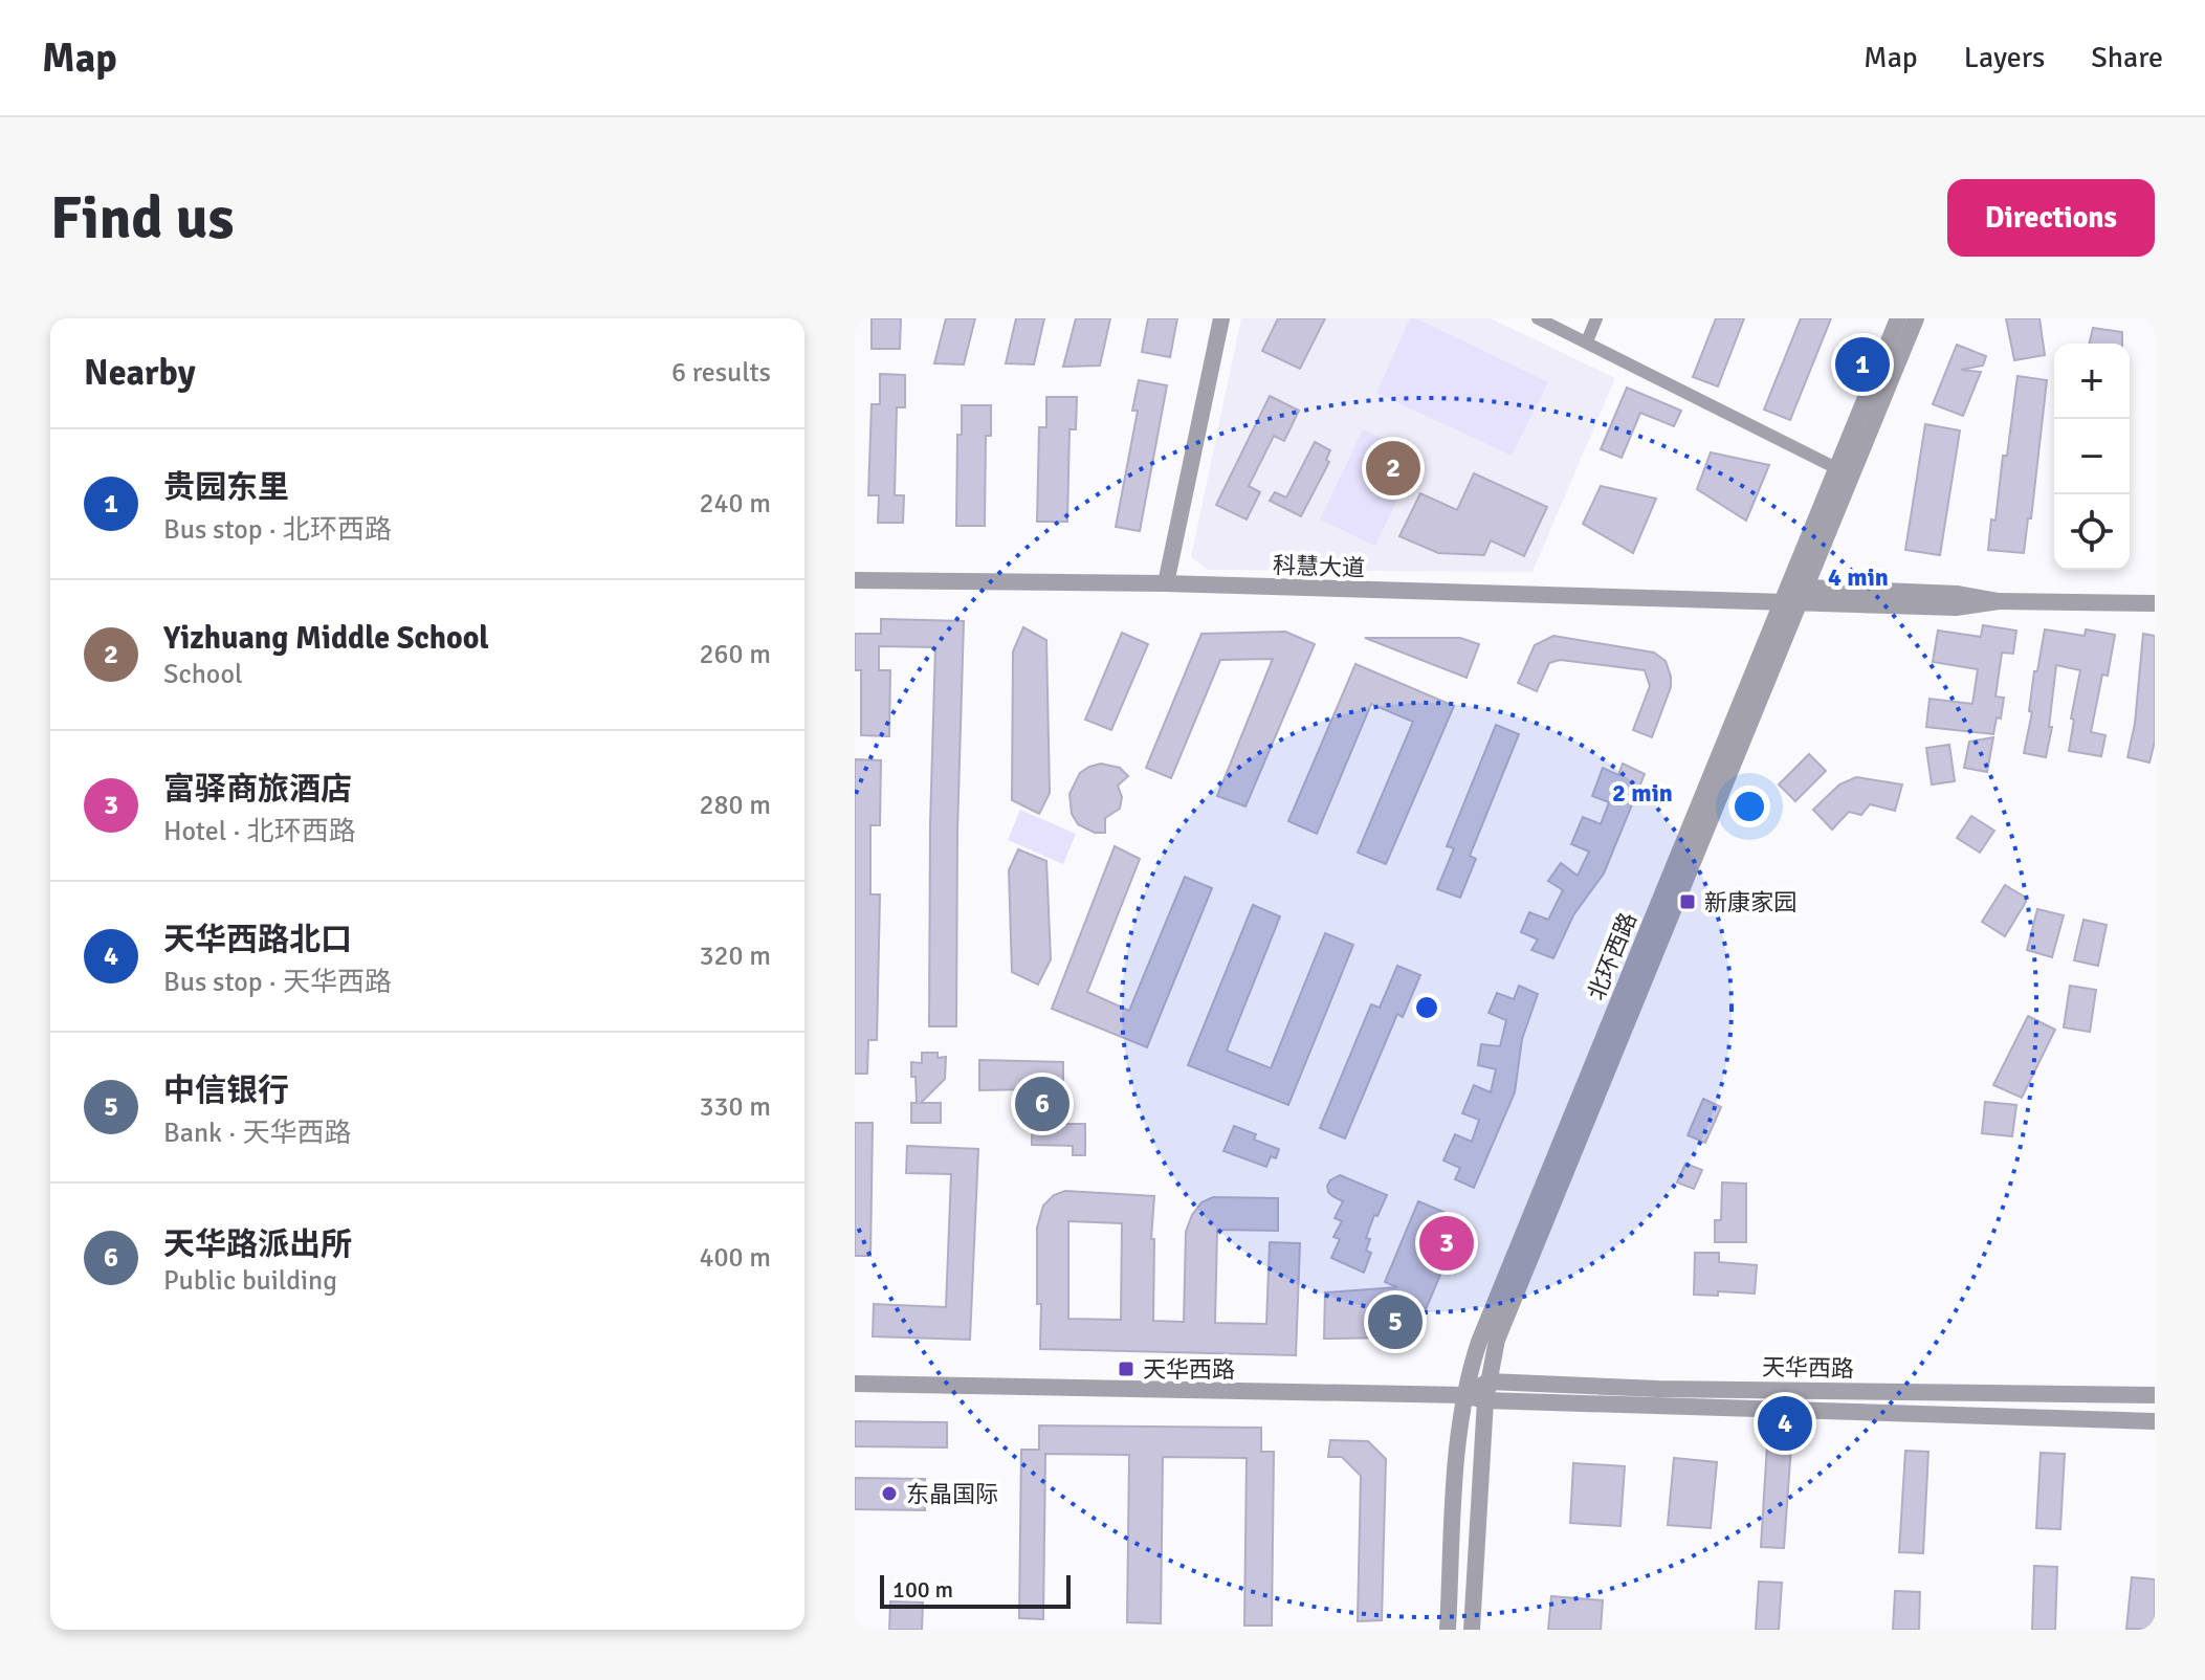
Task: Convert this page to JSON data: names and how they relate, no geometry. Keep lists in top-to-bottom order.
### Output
{
  "streets": {
    "street": ["科慧大道", "北环西路", "天华西路"]
  },
  "crossings": [
    ["科慧大道", "北环西路"],
    ["北环西路", "天华西路"]
  ],
  "places": {
    "transit": ["新康家园", "天华西路"],
    "other": ["东晶国际"]
  },
  "scale_bar": "100 m",
  "page": {
    "header": "Map",
    "nav": ["Map", "Layers", "Share"],
    "buttons": "Directions",
    "title": "Find us",
    "heading": ["Nearby", "6 results"],
    "pins": [
      "1",
      "2",
      "6",
      "3",
      "5",
      "4"
    ],
    "map_buttons": ["+", "−"],
    "list": [
      {
        "mark": "1",
        "name": "贵园东里",
        "note": "Bus stop · 北环西路",
        "value": "240 m"
      },
      {
        "mark": "2",
        "name": "Yizhuang Middle School",
        "note": "School",
        "value": "260 m"
      },
      {
        "mark": "3",
        "name": "富驿商旅酒店",
        "note": "Hotel · 北环西路",
        "value": "280 m"
      },
      {
        "mark": "4",
        "name": "天华西路北口",
        "note": "Bus stop · 天华西路",
        "value": "320 m"
      },
      {
        "mark": "5",
        "name": "中信银行",
        "note": "Bank · 天华西路",
        "value": "330 m"
      },
      {
        "mark": "6",
        "name": "天华路派出所",
        "note": "Public building",
        "value": "400 m"
      }
    ],
    "scale": "100 m"
  },
  "rings": ["4 min", "2 min"]
}
